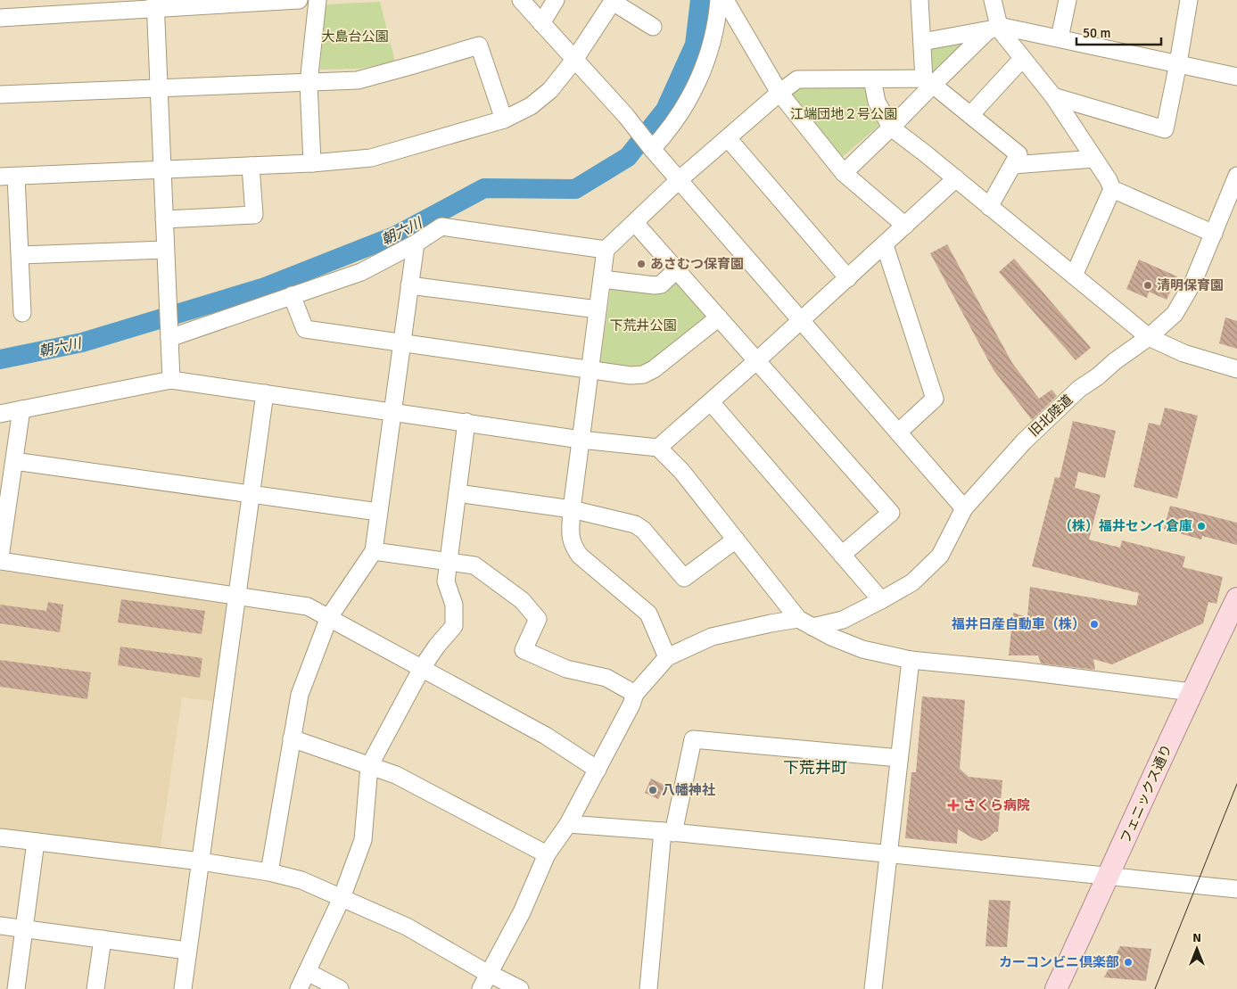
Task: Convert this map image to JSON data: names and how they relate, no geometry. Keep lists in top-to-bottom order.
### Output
{
  "streets": {
    "main road": ["フェニックス通り"],
    "street": ["旧北陸道"]
  },
  "districts": ["下荒井町"],
  "water": ["朝六川"],
  "parks": ["大島台公園", "江端団地２号公園", "下荒井公園"],
  "places": {
    "other": [
      "あさむつ保育園",
      "清明保育園",
      "（株）福井センイ倉庫",
      "福井日産自動車（株）",
      "八幡神社",
      "カーコンビニ倶楽部"
    ],
    "health": ["さくら病院"]
  },
  "scale_bar": "50 m",
  "north": "top"
}
